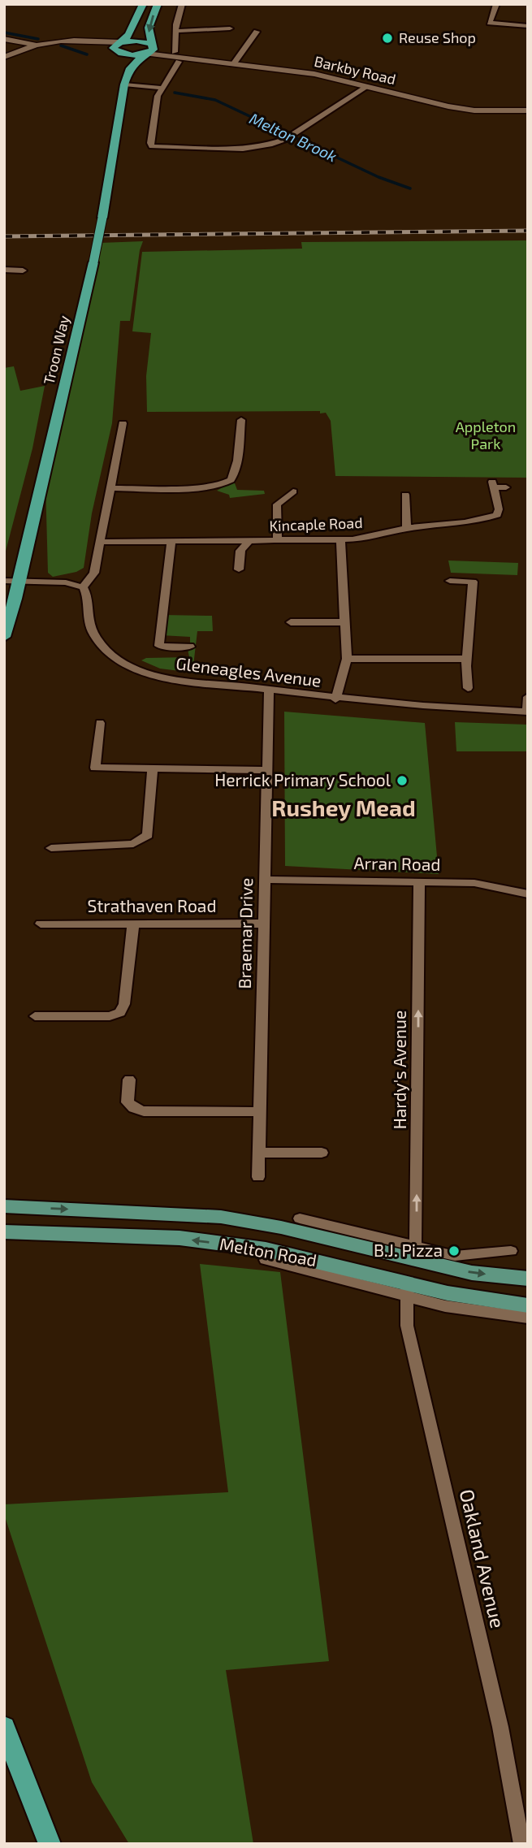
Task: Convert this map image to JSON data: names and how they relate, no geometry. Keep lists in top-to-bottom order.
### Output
{
  "streets": {
    "highway": ["Troon Way"],
    "main road": ["Melton Road"],
    "street": [
      "Barkby Road",
      "Kincaple Road",
      "Gleneagles Avenue",
      "Arran Road",
      "Strathaven Road",
      "Braemar Drive",
      "Hardy's Avenue",
      "Oakland Avenue"
    ]
  },
  "crossings": [
    ["Barkby Road", "Troon Way"],
    ["Gleneagles Avenue", "Braemar Drive"],
    ["Arran Road", "Braemar Drive"],
    ["Arran Road", "Hardy's Avenue"],
    ["Strathaven Road", "Braemar Drive"],
    ["Hardy's Avenue", "Melton Road"],
    ["Melton Road", "Oakland Avenue"]
  ],
  "one_way": ["Hardy's Avenue"],
  "districts": ["Rushey Mead"],
  "water": ["Melton Brook"],
  "parks": ["Appleton Park"],
  "places": ["Reuse Shop", "Herrick Primary School", "B.J. Pizza"]
}
